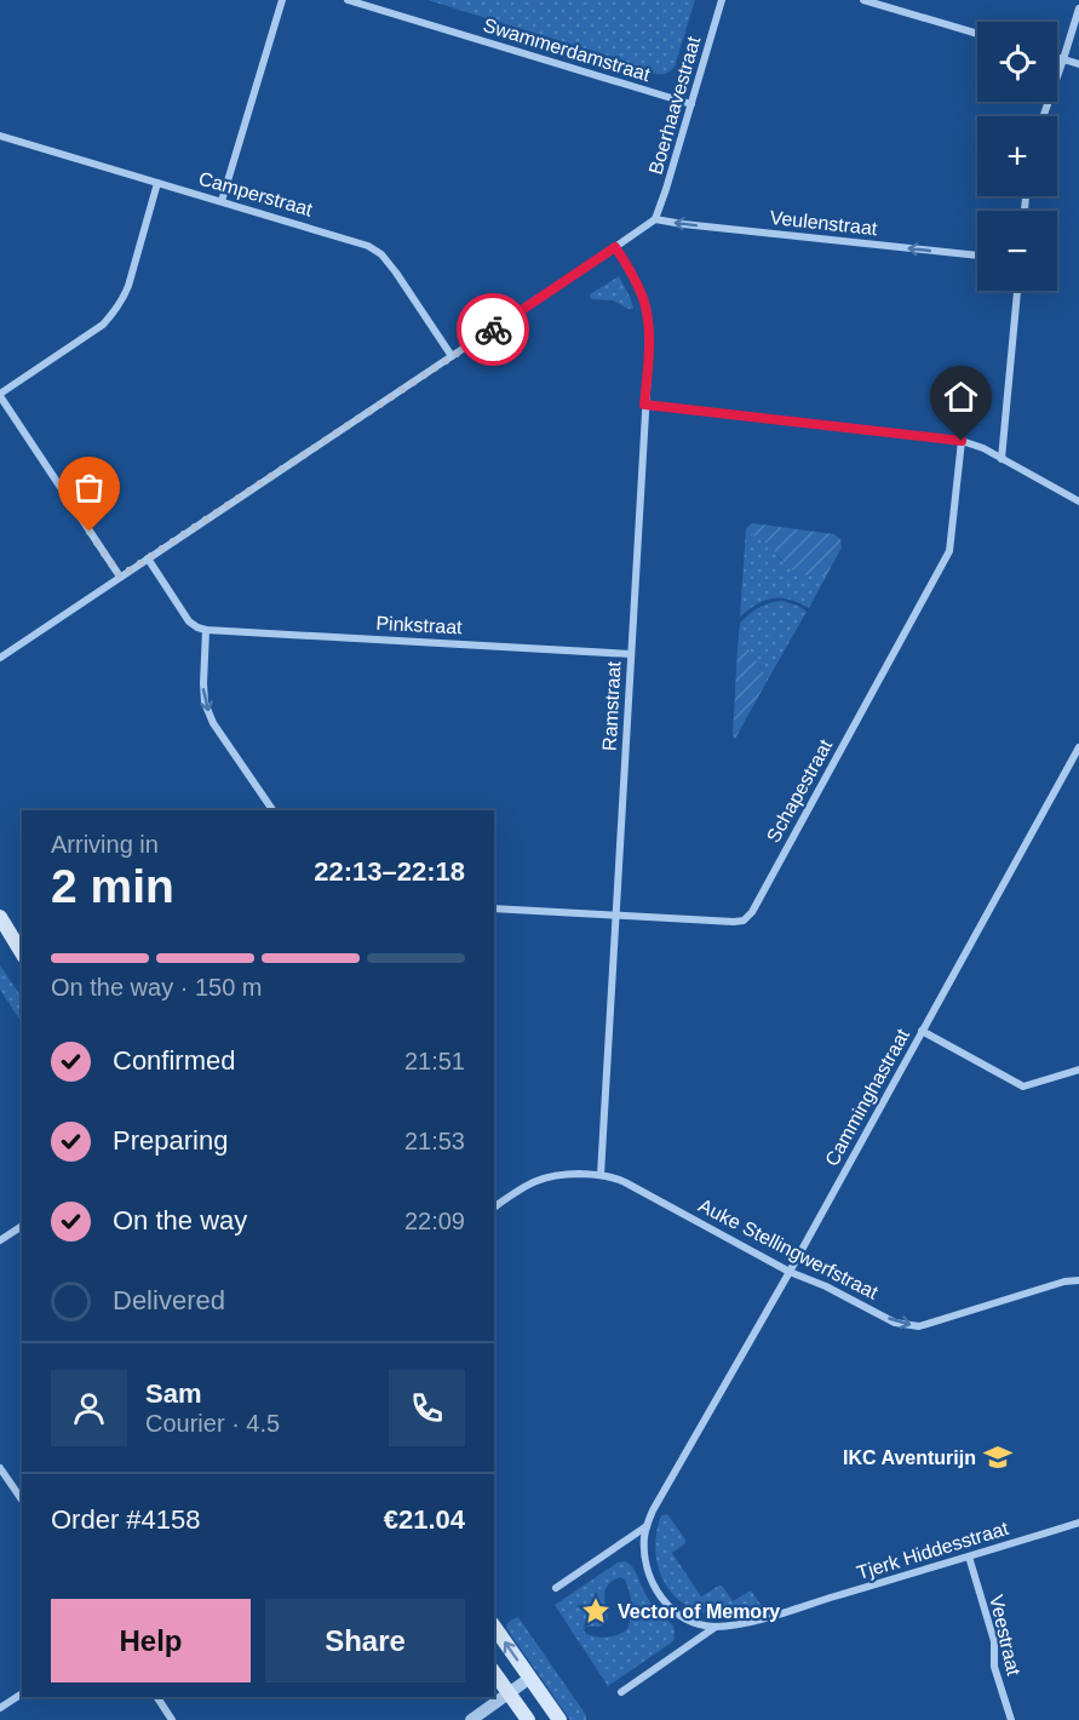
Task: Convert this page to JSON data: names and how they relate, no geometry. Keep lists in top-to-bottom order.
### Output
{
  "streets": {
    "street": [
      "Swammerdamstraat",
      "Boerhaavestraat",
      "Camperstraat",
      "Veulenstraat",
      "Pinkstraat",
      "Ramstraat",
      "Schapestraat",
      "Camminghastraat",
      "Auke Stellingwerfstraat",
      "Tjerk Hiddesstraat",
      "Veestraat"
    ]
  },
  "crossings": [
    ["Swammerdamstraat", "Boerhaavestraat"],
    ["Boerhaavestraat", "Veulenstraat"],
    ["Pinkstraat", "Ramstraat"],
    ["Ramstraat", "Schapestraat"],
    ["Ramstraat", "Auke Stellingwerfstraat"],
    ["Camminghastraat", "Auke Stellingwerfstraat"],
    ["Tjerk Hiddesstraat", "Veestraat"]
  ],
  "one_way": ["Veulenstraat", "Auke Stellingwerfstraat"],
  "places": {
    "school or university": ["IKC Aventurijn"],
    "place": ["Vector of Memory"]
  },
  "page": {
    "map_buttons": ["+", "−"],
    "heading": ["2 min", "Arriving in", "22:13–22:18"],
    "panel": [
      "Sam",
      "Courier · 4.5",
      "Order #4158",
      "€21.04"
    ],
    "bar": "On the way · 150 m",
    "list": [
      ["Confirmed", "21:51"],
      ["Preparing", "21:53"],
      ["On the way", "22:09"],
      "Delivered"
    ],
    "buttons": ["Help", "Share"]
  }
}
